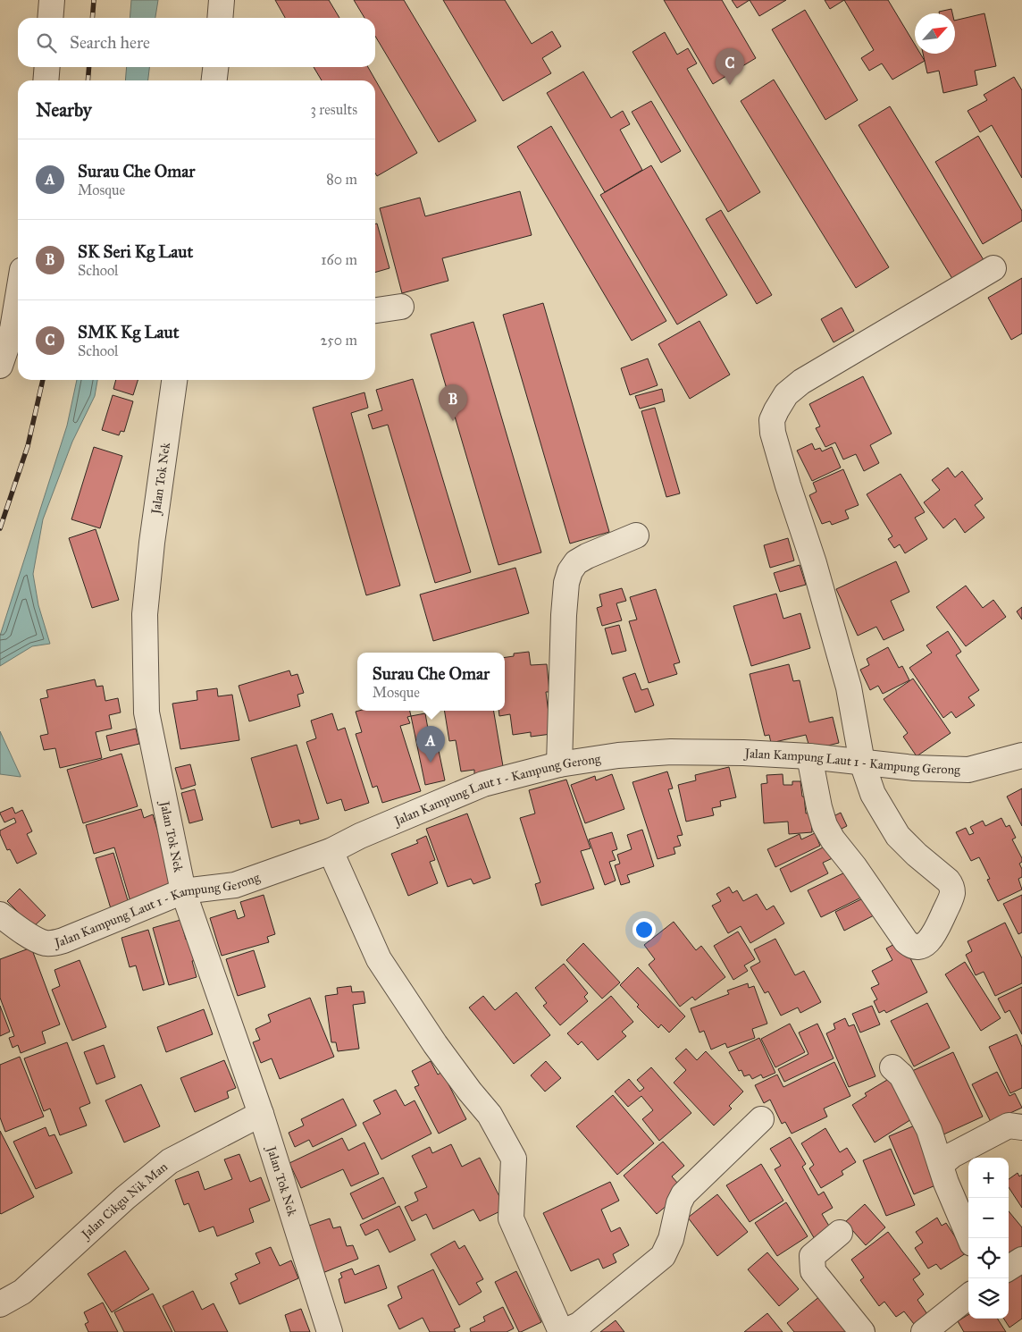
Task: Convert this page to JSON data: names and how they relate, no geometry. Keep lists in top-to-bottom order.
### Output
{
  "streets": {
    "street": ["Jalan Tok Nek", "Jalan Kampung Laut 1 - Kampung Gerong", "Jalan Cikgu Nik Man"]
  },
  "crossings": [
    ["Jalan Tok Nek", "Jalan Kampung Laut 1 - Kampung Gerong"],
    ["Jalan Tok Nek", "Jalan Cikgu Nik Man"]
  ],
  "north": "top right",
  "page": {
    "search": "Search here",
    "pins": ["C", "B", "A"],
    "heading": ["Nearby", "3 results"],
    "list": [
      {
        "mark": "A",
        "name": "Surau Che Omar",
        "note": "Mosque",
        "value": "80 m"
      },
      {
        "mark": "B",
        "name": "SK Seri Kg Laut",
        "note": "School",
        "value": "160 m"
      },
      {
        "mark": "C",
        "name": "SMK Kg Laut",
        "note": "School",
        "value": "250 m"
      }
    ],
    "popup": ["Surau Che Omar", "Mosque"],
    "map_buttons": ["+", "−"]
  }
}
